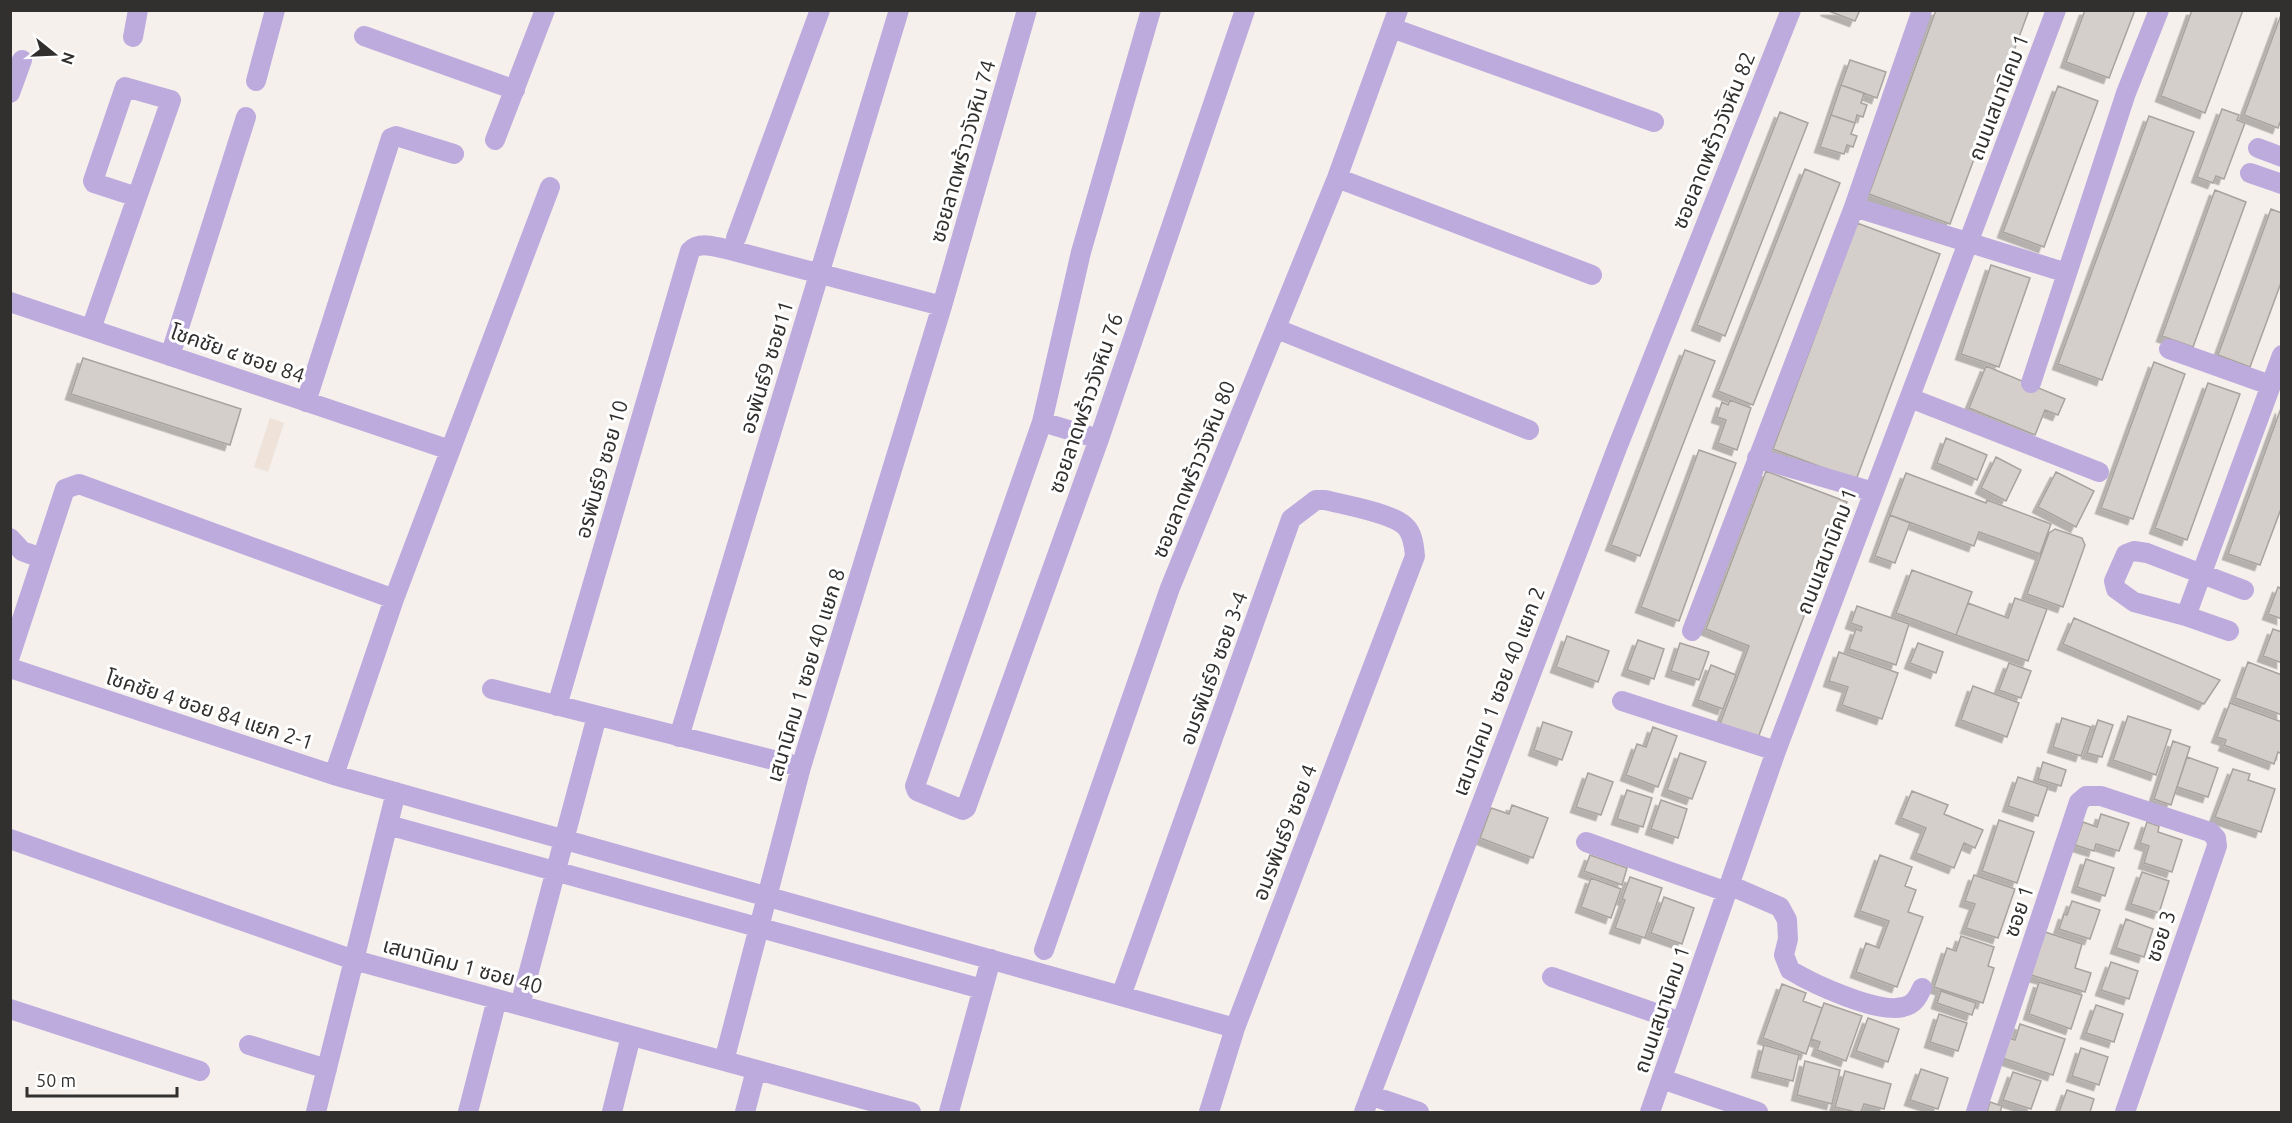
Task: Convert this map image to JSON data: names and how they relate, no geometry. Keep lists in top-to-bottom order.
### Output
{
  "streets": {
    "street": [
      "ถนนเสนานิคม 1",
      "ซอยลาดพร้าววังหิน 82",
      "ซอยลาดพร้าววังหิน 74",
      "โชคชัย ๔ ซอย 84",
      "อรพันธ์9 ซอย11",
      "ซอยลาดพร้าววังหิน 76",
      "อรพันธ์9 ซอย 10",
      "ซอยลาดพร้าววังหิน 80",
      "อมรพันธ์9 ซอย 3-4",
      "เสนานิคม 1 ซอย 40 แยก 8",
      "เสนานิคม 1 ซอย 40 แยก 2",
      "โชคชัย 4 ซอย 84 แยก 2-1",
      "อมรพันธ์9 ซอย 4",
      "ซอย 1",
      "ซอย 3",
      "เสนานิคม 1 ซอย 40"
    ]
  },
  "crossings": [
    ["ซอยลาดพร้าววังหิน 82", "เสนานิคม 1 ซอย 40 แยก 2"],
    ["ซอยลาดพร้าววังหิน 74", "เสนานิคม 1 ซอย 40 แยก 8"],
    ["อรพันธ์9 ซอย11", "อรพันธ์9 ซอย 10"],
    ["อมรพันธ์9 ซอย 3-4", "โชคชัย 4 ซอย 84 แยก 2-1"],
    ["อมรพันธ์9 ซอย 3-4", "อมรพันธ์9 ซอย 4"],
    ["เสนานิคม 1 ซอย 40 แยก 8", "โชคชัย 4 ซอย 84 แยก 2-1"],
    ["เสนานิคม 1 ซอย 40 แยก 8", "เสนานิคม 1 ซอย 40"],
    ["โชคชัย 4 ซอย 84 แยก 2-1", "อมรพันธ์9 ซอย 4"],
    ["ซอย 1", "ซอย 3"]
  ],
  "scale_bar": "50 m",
  "north": "right"
}
